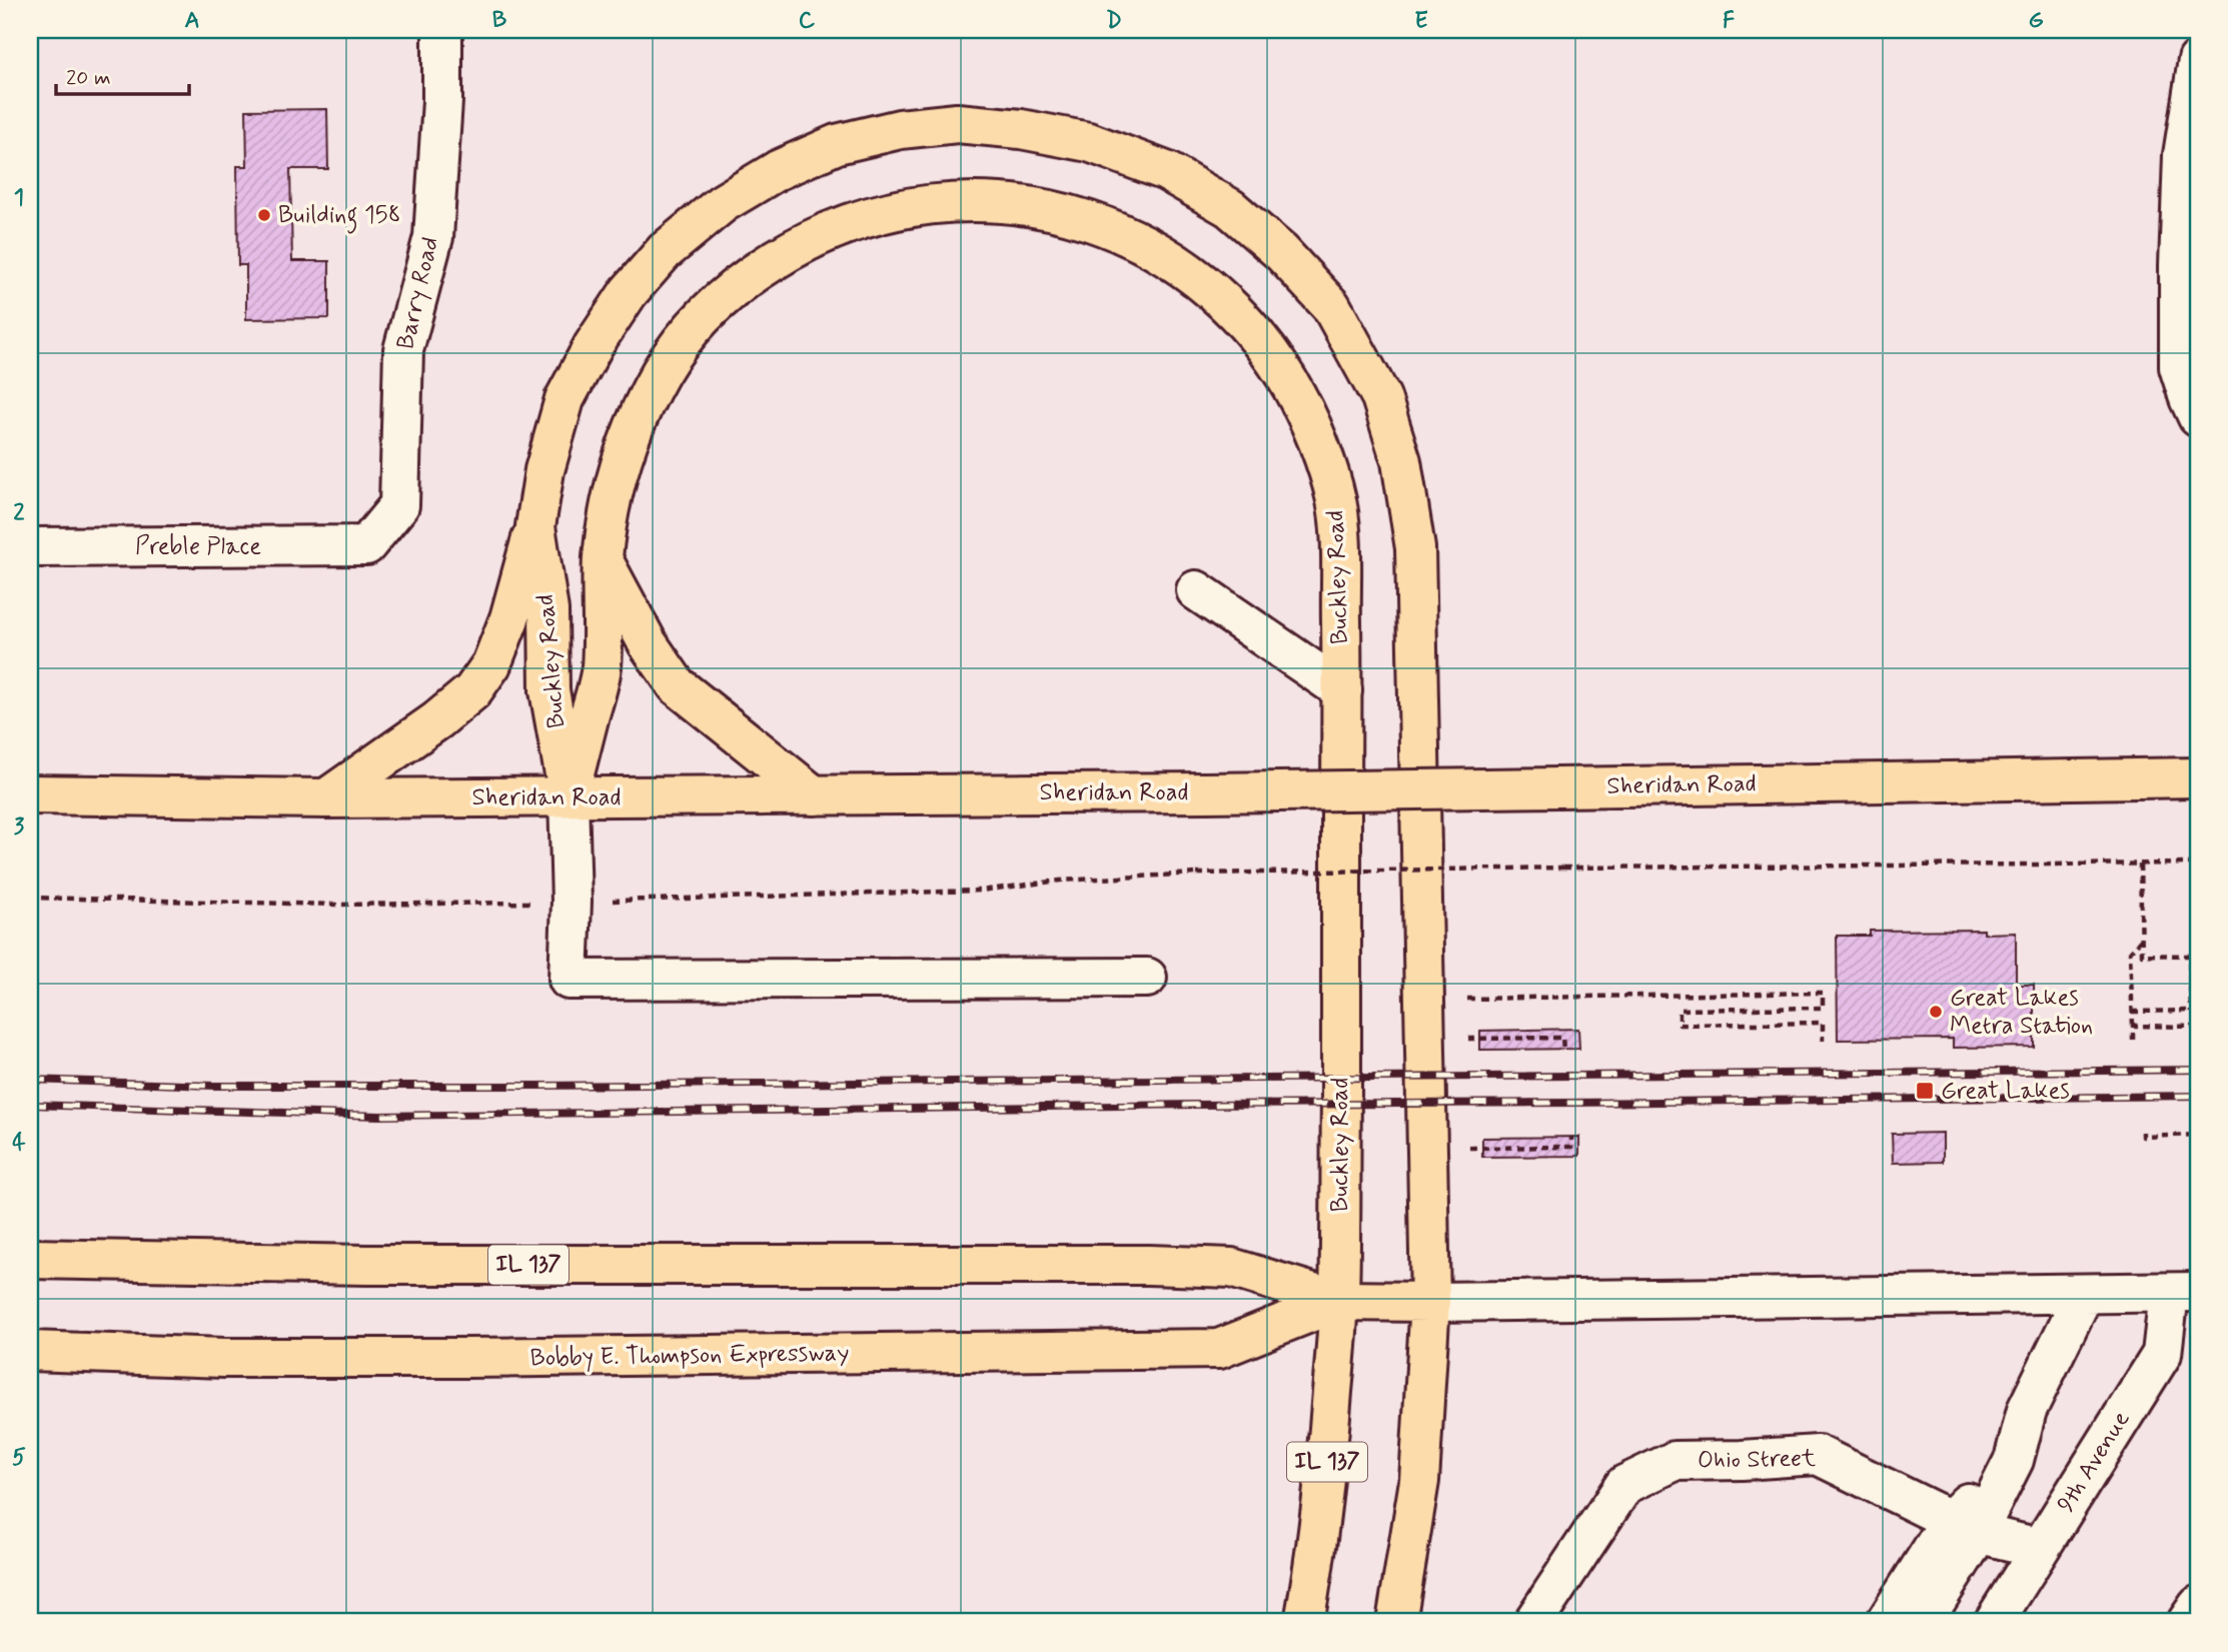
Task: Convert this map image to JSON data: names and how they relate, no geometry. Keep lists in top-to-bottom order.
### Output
{
  "streets": {
    "main road": [
      "Buckley Road",
      "Sheridan Road",
      "IL 137",
      "Bobby E. Thompson Expressway"
    ],
    "street": [
      "Barry Road",
      "Preble Place",
      "Ohio Street",
      "9th Avenue"
    ]
  },
  "crossings": [
    ["Barry Road", "Preble Place"],
    ["Buckley Road", "Sheridan Road"],
    ["Buckley Road", "Bobby E. Thompson Expressway"],
    ["Ohio Street", "9th Avenue"]
  ],
  "places": {
    "other": ["Building 158", "Great Lakes Metra Station"],
    "transit": ["Great Lakes"]
  },
  "scale_bar": "20 m",
  "grid": {
    "columns": [
      "A",
      "B",
      "C",
      "D",
      "E",
      "F",
      "G"
    ],
    "rows": [
      "1",
      "2",
      "3",
      "4",
      "5"
    ]
  }
}
